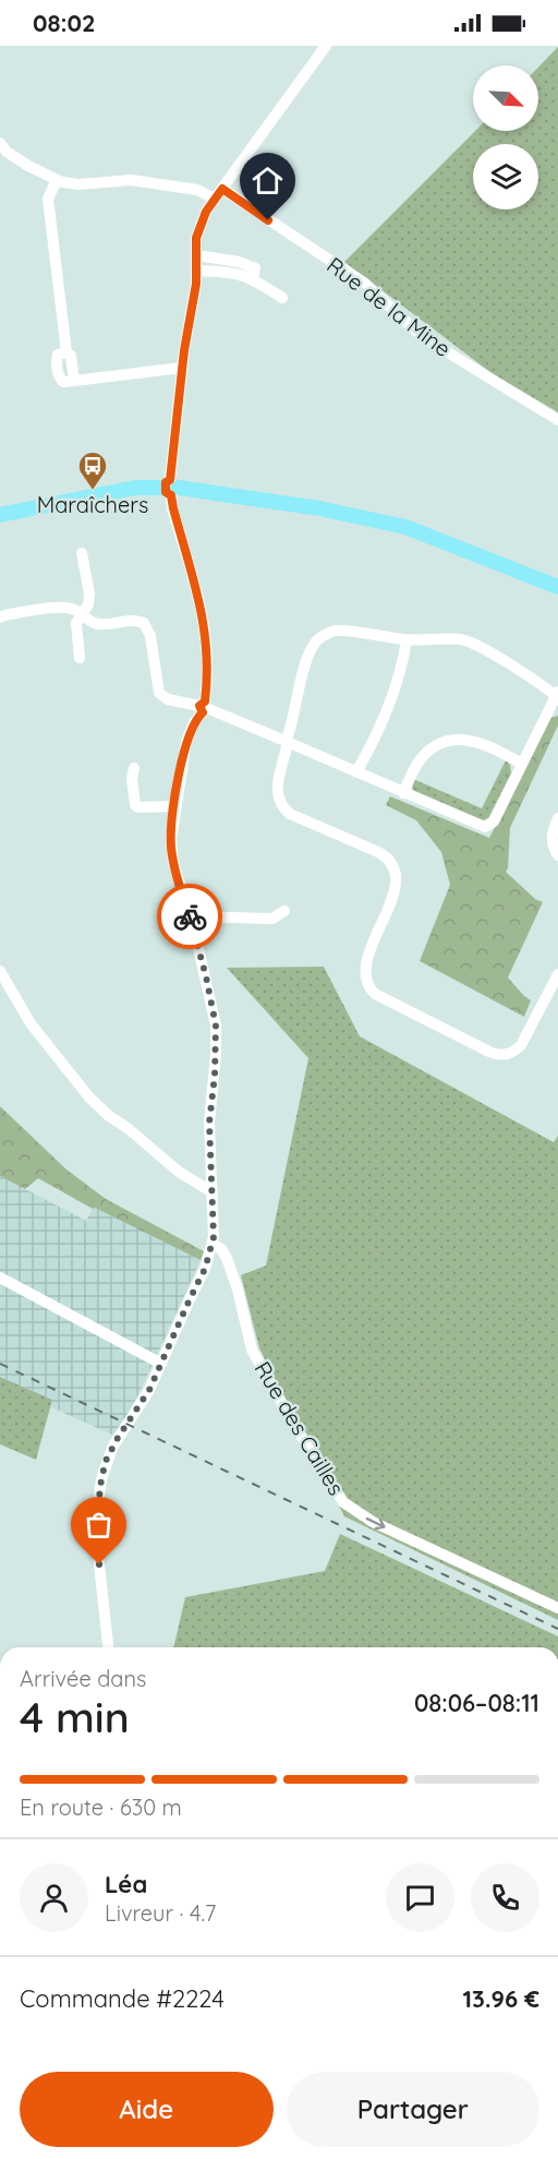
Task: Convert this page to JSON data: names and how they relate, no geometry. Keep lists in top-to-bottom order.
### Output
{
  "streets": {
    "street": ["Rue de la Mine", "Rue des Cailles"]
  },
  "one_way": ["Rue des Cailles"],
  "places": {
    "bus stop": ["Maraîchers"]
  },
  "north": "bottom right",
  "page": {
    "status": "08:02",
    "heading": ["4 min", "Arrivée dans", "08:06–08:11"],
    "panel": [
      "Léa",
      "Livreur · 4.7",
      "Commande #2224",
      "13.96 €"
    ],
    "bar": "En route · 630 m",
    "buttons": ["Aide", "Partager"]
  }
}
